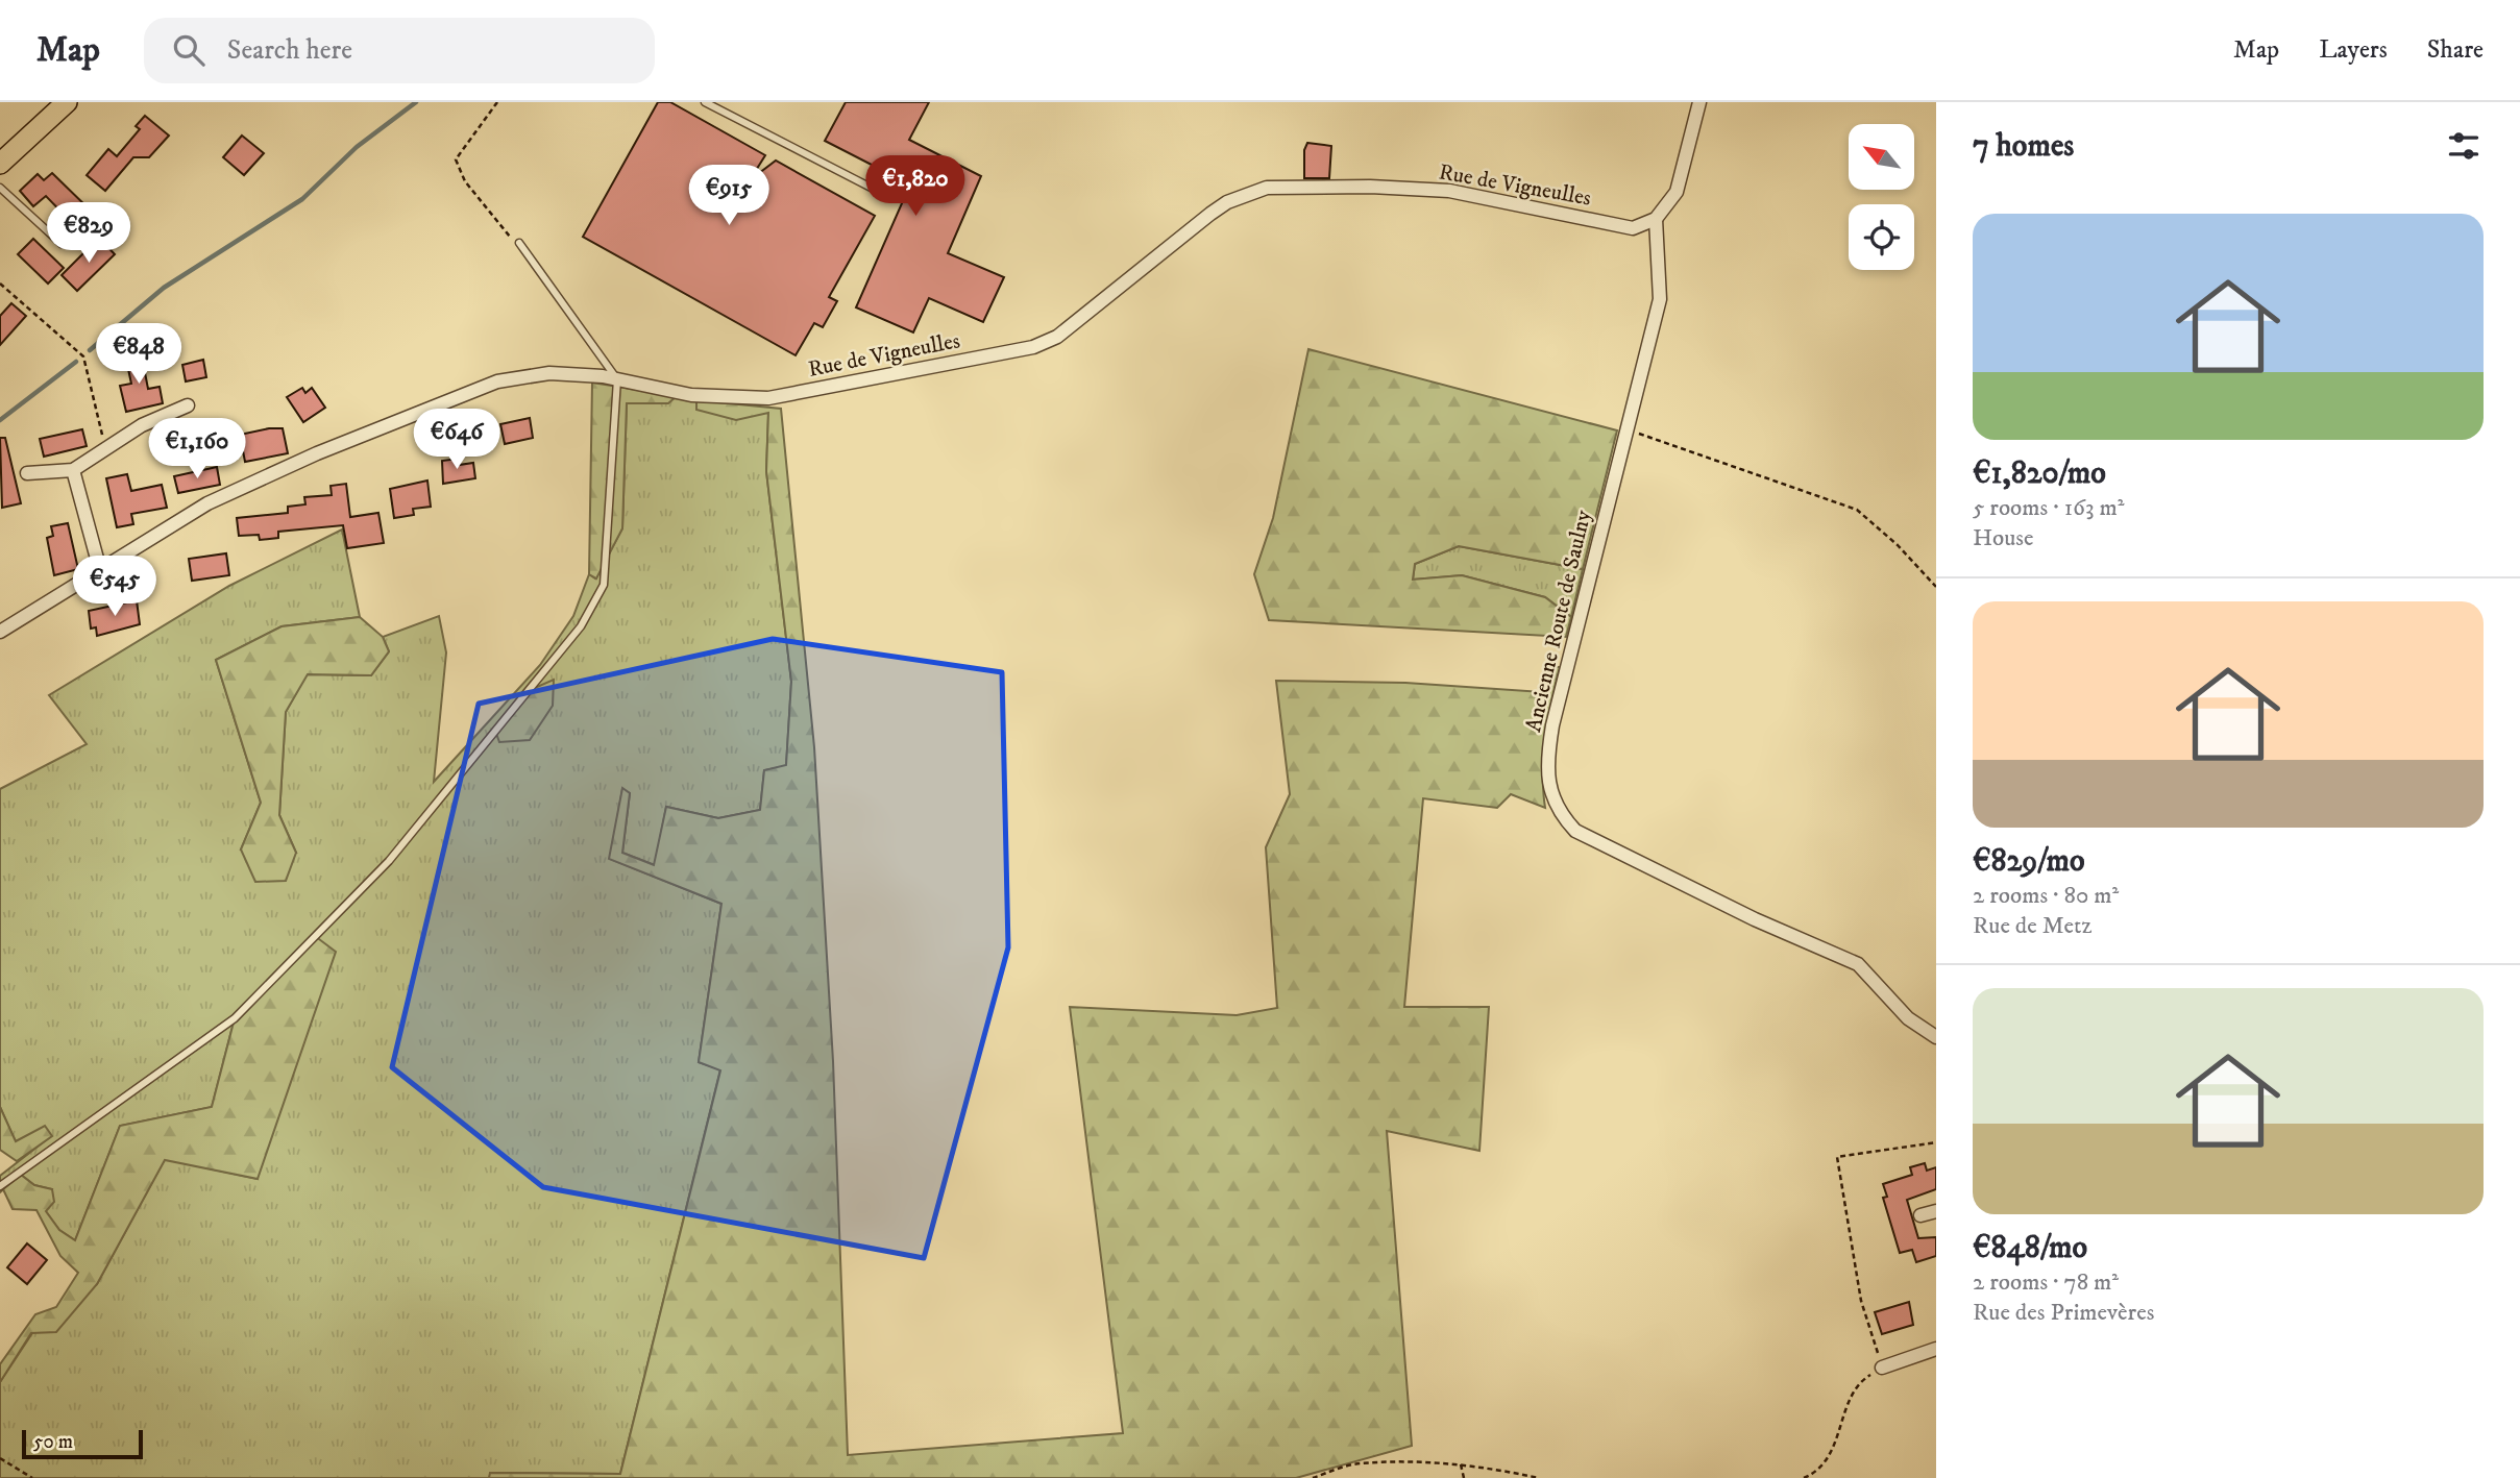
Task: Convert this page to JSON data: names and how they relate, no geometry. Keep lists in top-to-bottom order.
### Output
{
  "streets": {
    "street": ["Rue de Vigneulles", "Ancienne Route de Saulny"]
  },
  "crossings": [
    ["Rue de Vigneulles", "Ancienne Route de Saulny"]
  ],
  "scale_bar": "50 m",
  "north": "top left",
  "page": {
    "header": "Map",
    "search": "Search here",
    "nav": ["Map", "Layers", "Share"],
    "heading": "7 homes",
    "price": [
      "€1,820",
      "€915",
      "€829",
      "€848",
      "€646",
      "€1,160",
      "€545"
    ],
    "list": [
      {
        "name": "€1,820/mo",
        "note": "5 rooms · 163 m² · House"
      },
      {
        "name": "€829/mo",
        "note": "2 rooms · 80 m² · Rue de Metz"
      },
      {
        "name": "€848/mo",
        "note": "2 rooms · 78 m² · Rue des Primevères"
      }
    ],
    "scale": "50 m"
  }
}
